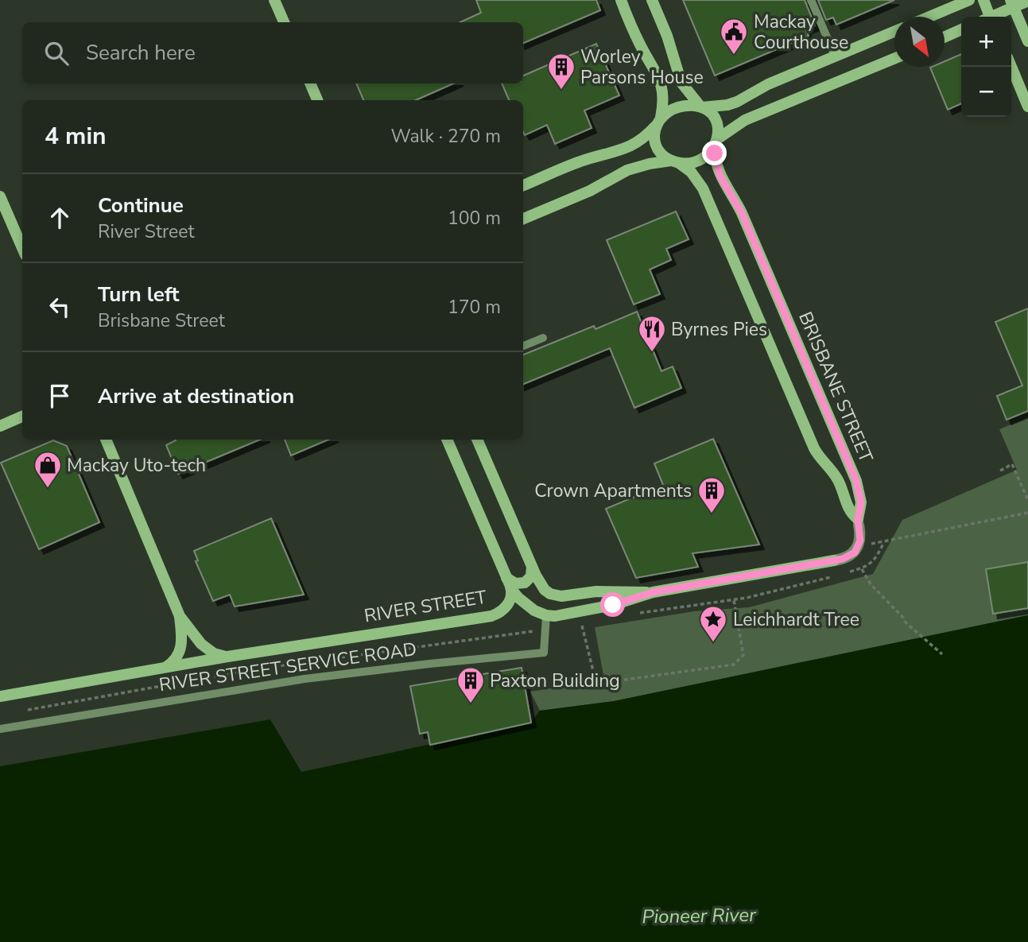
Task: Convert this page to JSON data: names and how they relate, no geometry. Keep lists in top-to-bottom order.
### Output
{
  "streets": {
    "street": ["BRISBANE STREET", "RIVER STREET"],
    "lane": ["RIVER STREET SERVICE ROAD"]
  },
  "crossings": [
    ["RIVER STREET", "RIVER STREET SERVICE ROAD"]
  ],
  "water": ["Pioneer River"],
  "places": {
    "public building": ["Mackay Courthouse"],
    "building": ["Worley Parsons House", "Crown Apartments", "Paxton Building"],
    "restaurant": ["Byrnes Pies"],
    "shop": ["Mackay Uto-tech"],
    "place": ["Leichhardt Tree"]
  },
  "north": "bottom right",
  "page": {
    "map_buttons": ["+", "−"],
    "search": "Search here",
    "heading": ["4 min", "Walk · 270 m"],
    "list": [
      ["Continue", "River Street", "100 m"],
      ["Turn left", "Brisbane Street", "170 m"],
      "Arrive at destination"
    ]
  }
}
